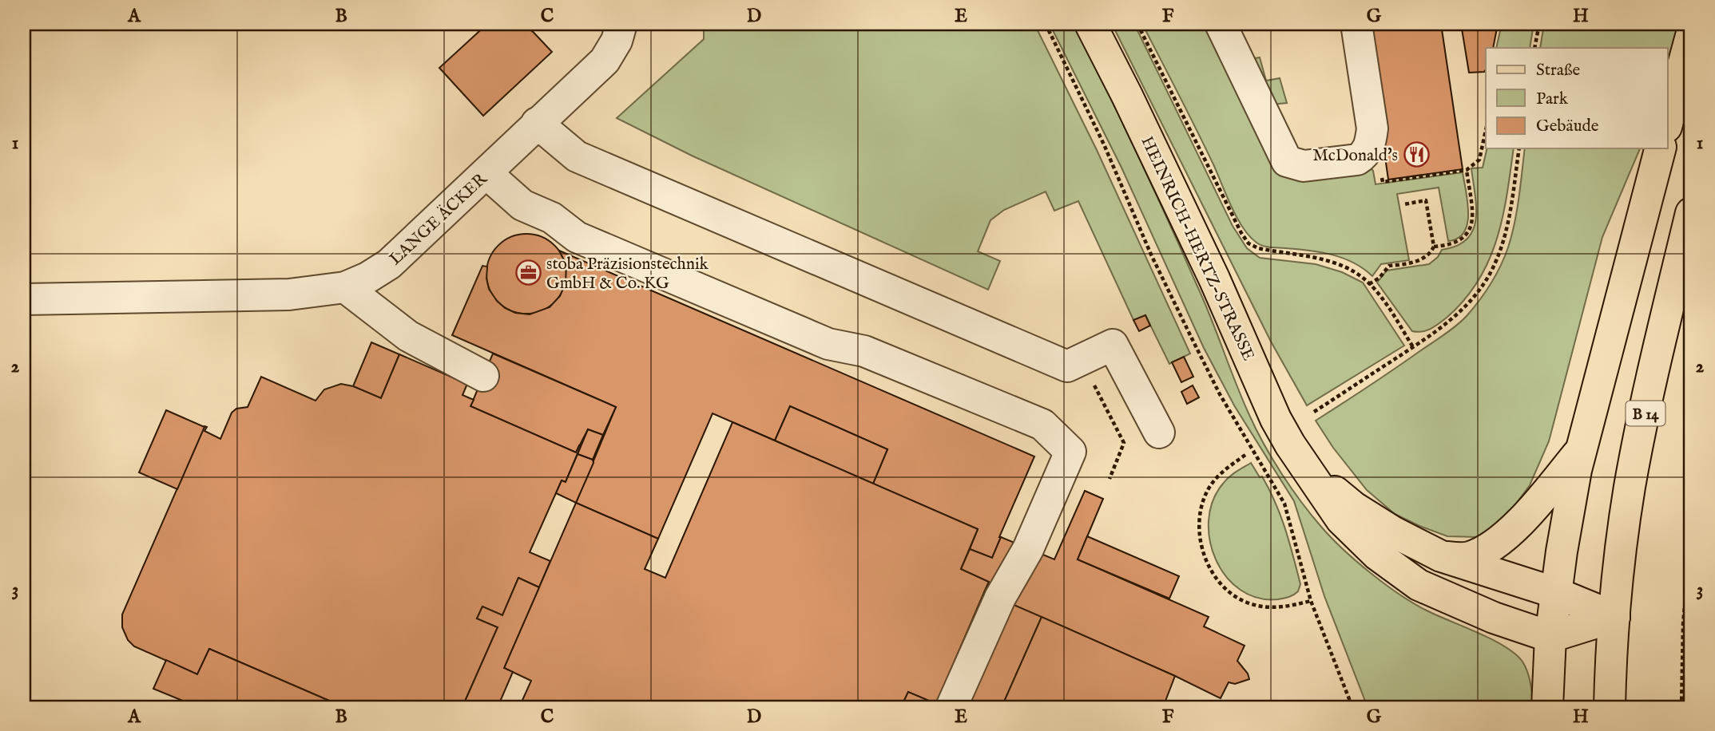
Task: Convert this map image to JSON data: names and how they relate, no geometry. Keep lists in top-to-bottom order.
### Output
{
  "streets": {
    "main road": ["HEINRICH-HERTZ-STRASSE", "B 14"],
    "street": ["LANGE ÄCKER"]
  },
  "crossings": [
    ["HEINRICH-HERTZ-STRASSE", "B 14"]
  ],
  "places": {
    "restaurant": ["McDonald's"],
    "office": ["stoba Präzisionstechnik GmbH & Co. KG"]
  },
  "legend": ["Straße", "Park", "Gebäude"],
  "grid": {
    "columns": [
      "A",
      "B",
      "C",
      "D",
      "E",
      "F",
      "G",
      "H"
    ],
    "rows": ["1", "2", "3"]
  }
}
